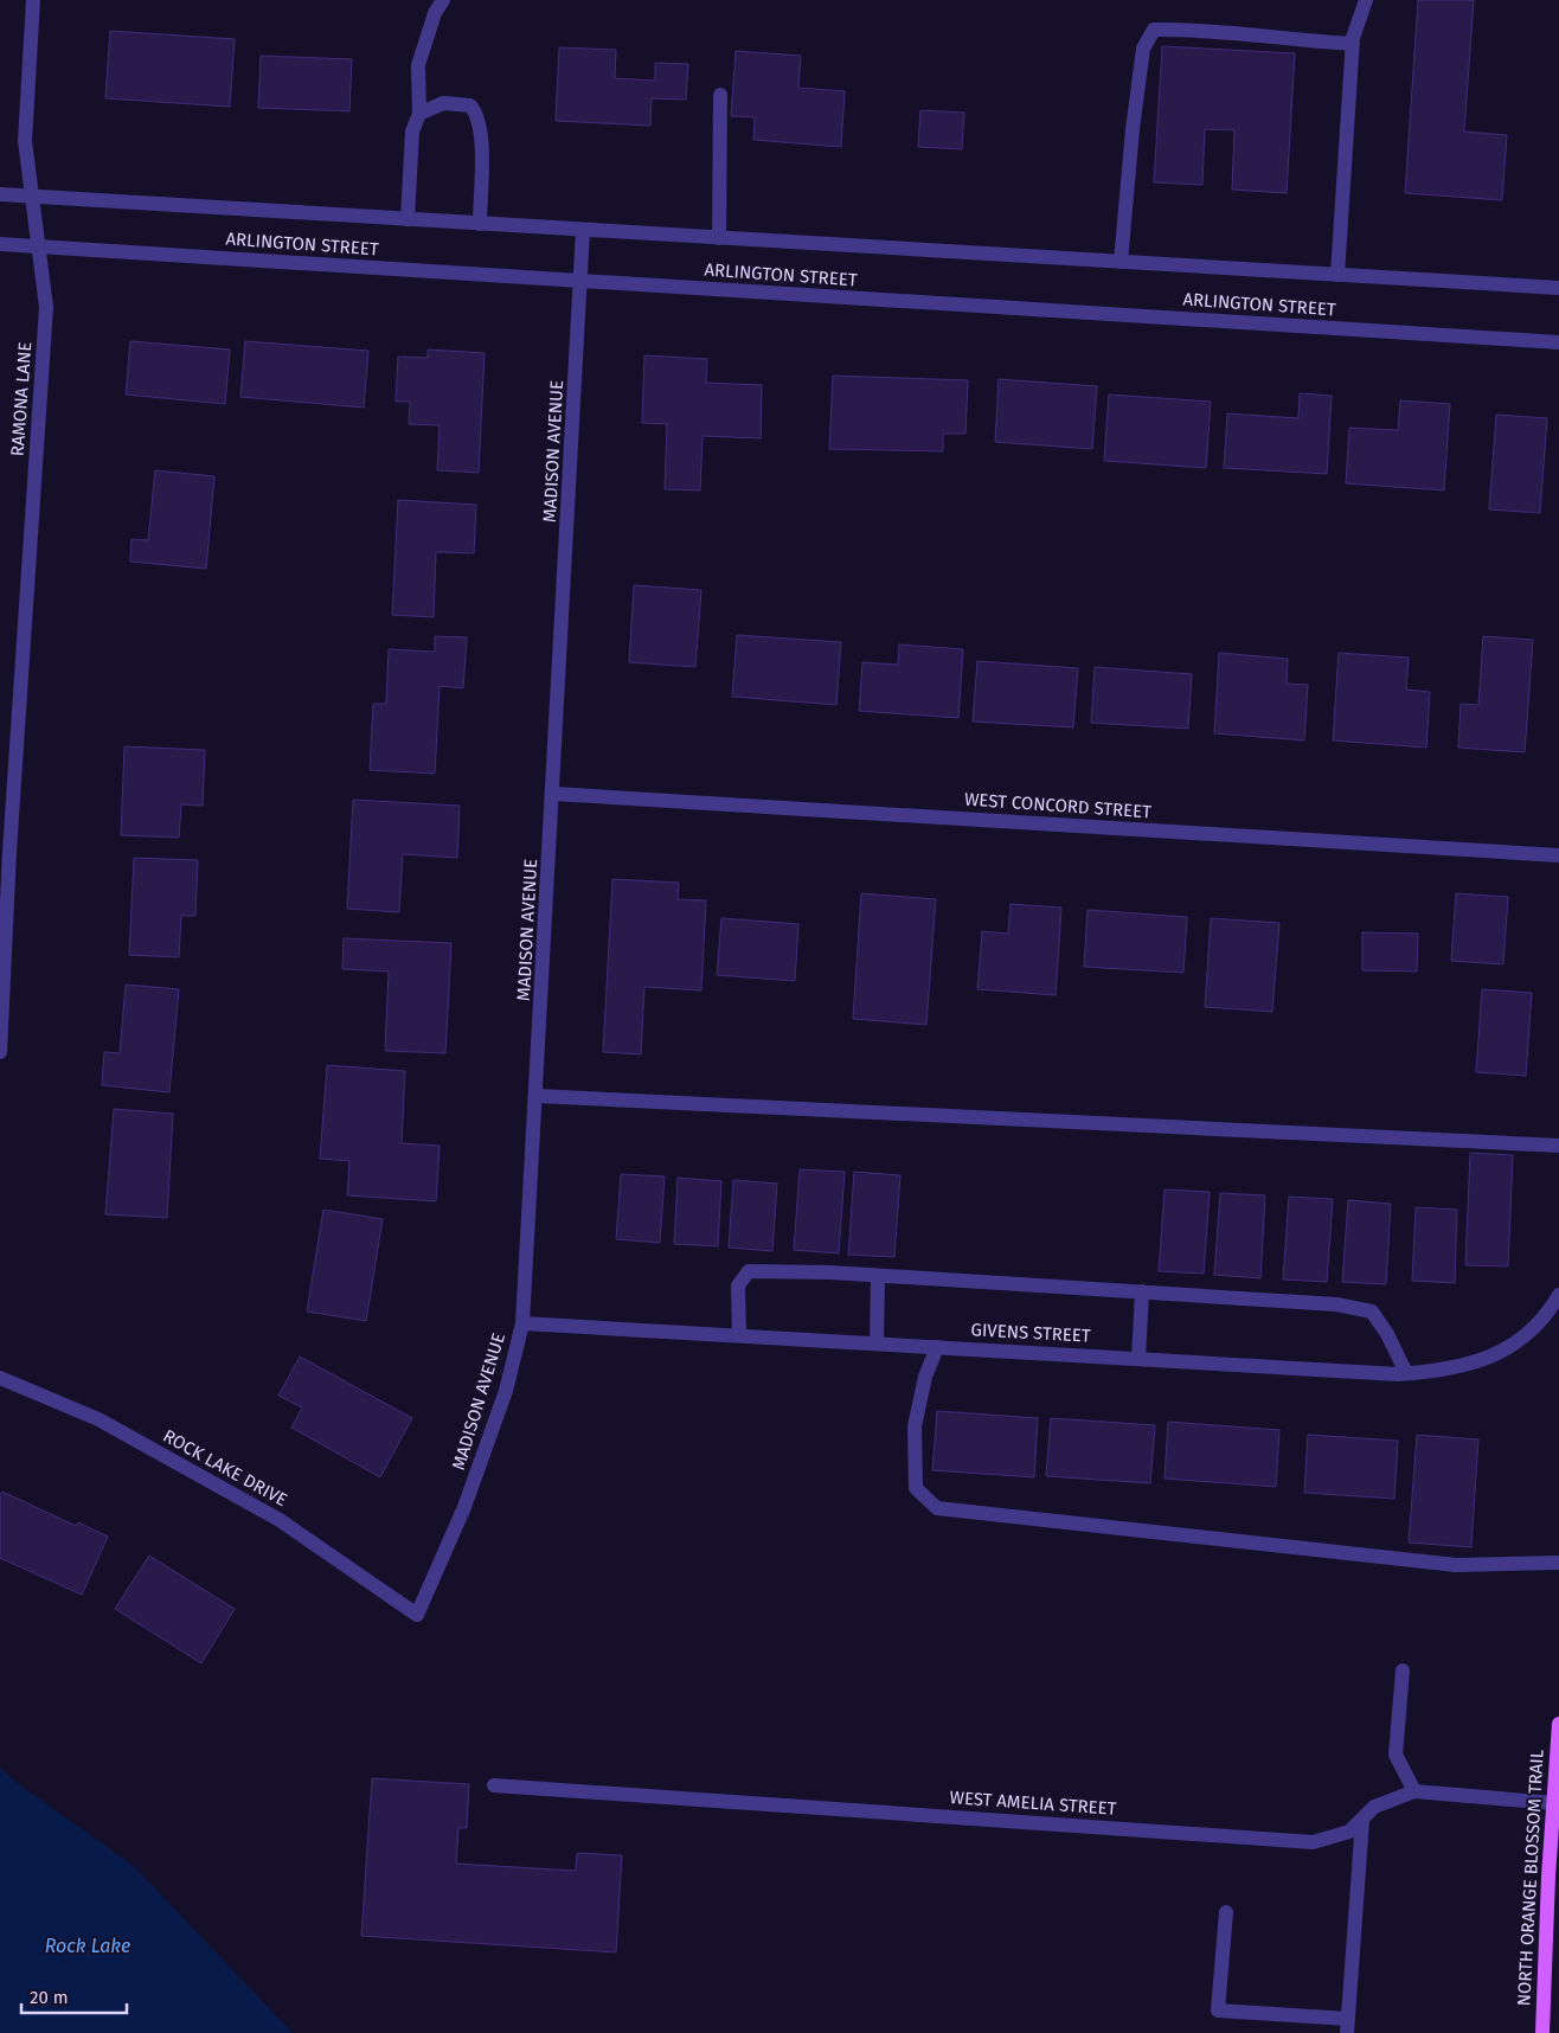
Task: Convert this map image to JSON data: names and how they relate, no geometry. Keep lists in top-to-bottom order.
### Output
{
  "streets": {
    "main road": ["NORTH ORANGE BLOSSOM TRAIL"],
    "street": [
      "ARLINGTON STREET",
      "RAMONA LANE",
      "MADISON AVENUE",
      "WEST CONCORD STREET",
      "GIVENS STREET",
      "ROCK LAKE DRIVE",
      "WEST AMELIA STREET"
    ]
  },
  "crossings": [
    ["ARLINGTON STREET", "RAMONA LANE"],
    ["ARLINGTON STREET", "MADISON AVENUE"],
    ["MADISON AVENUE", "WEST CONCORD STREET"],
    ["MADISON AVENUE", "GIVENS STREET"],
    ["MADISON AVENUE", "ROCK LAKE DRIVE"],
    ["WEST AMELIA STREET", "NORTH ORANGE BLOSSOM TRAIL"]
  ],
  "water": ["Rock Lake"],
  "scale_bar": "20 m"
}
